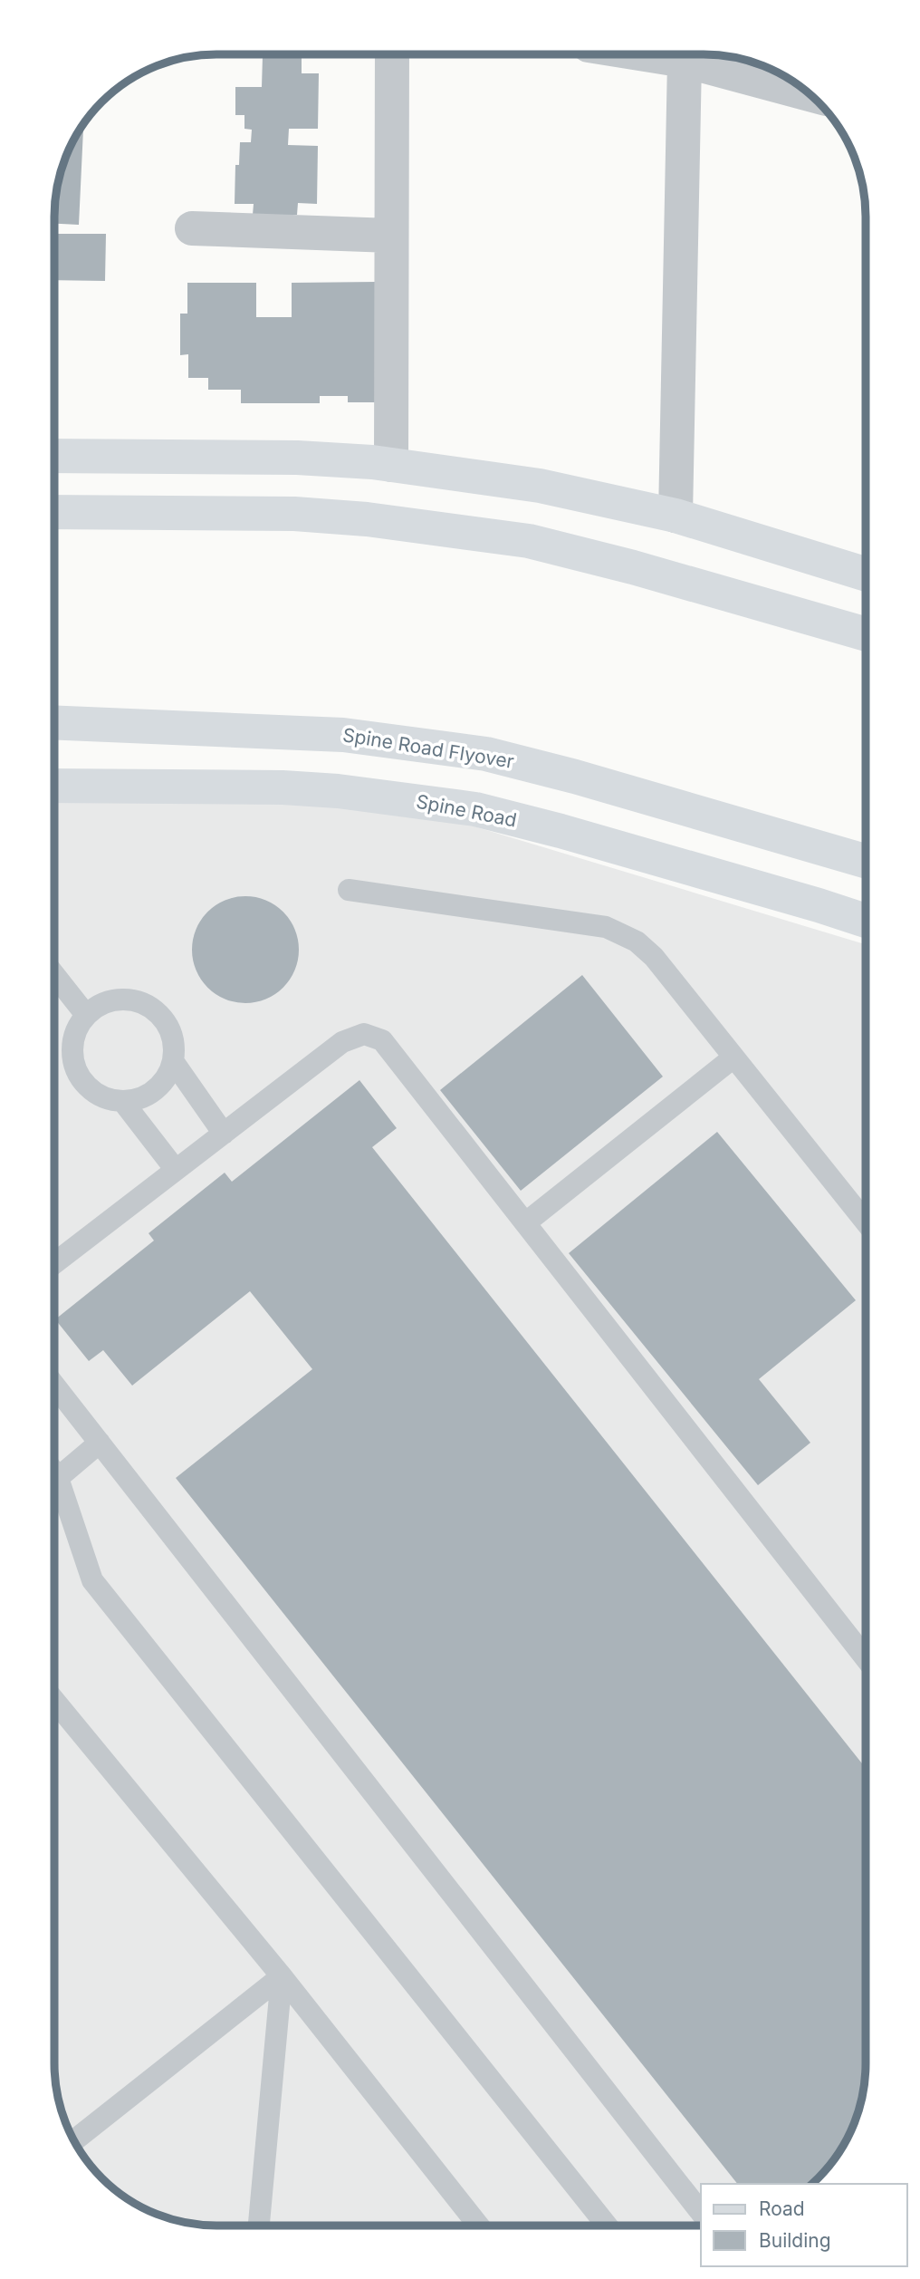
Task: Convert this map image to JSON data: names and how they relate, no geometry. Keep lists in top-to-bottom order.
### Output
{
  "streets": {
    "street": ["Spine Road Flyover", "Spine Road"]
  },
  "legend": ["Road", "Building"]
}
